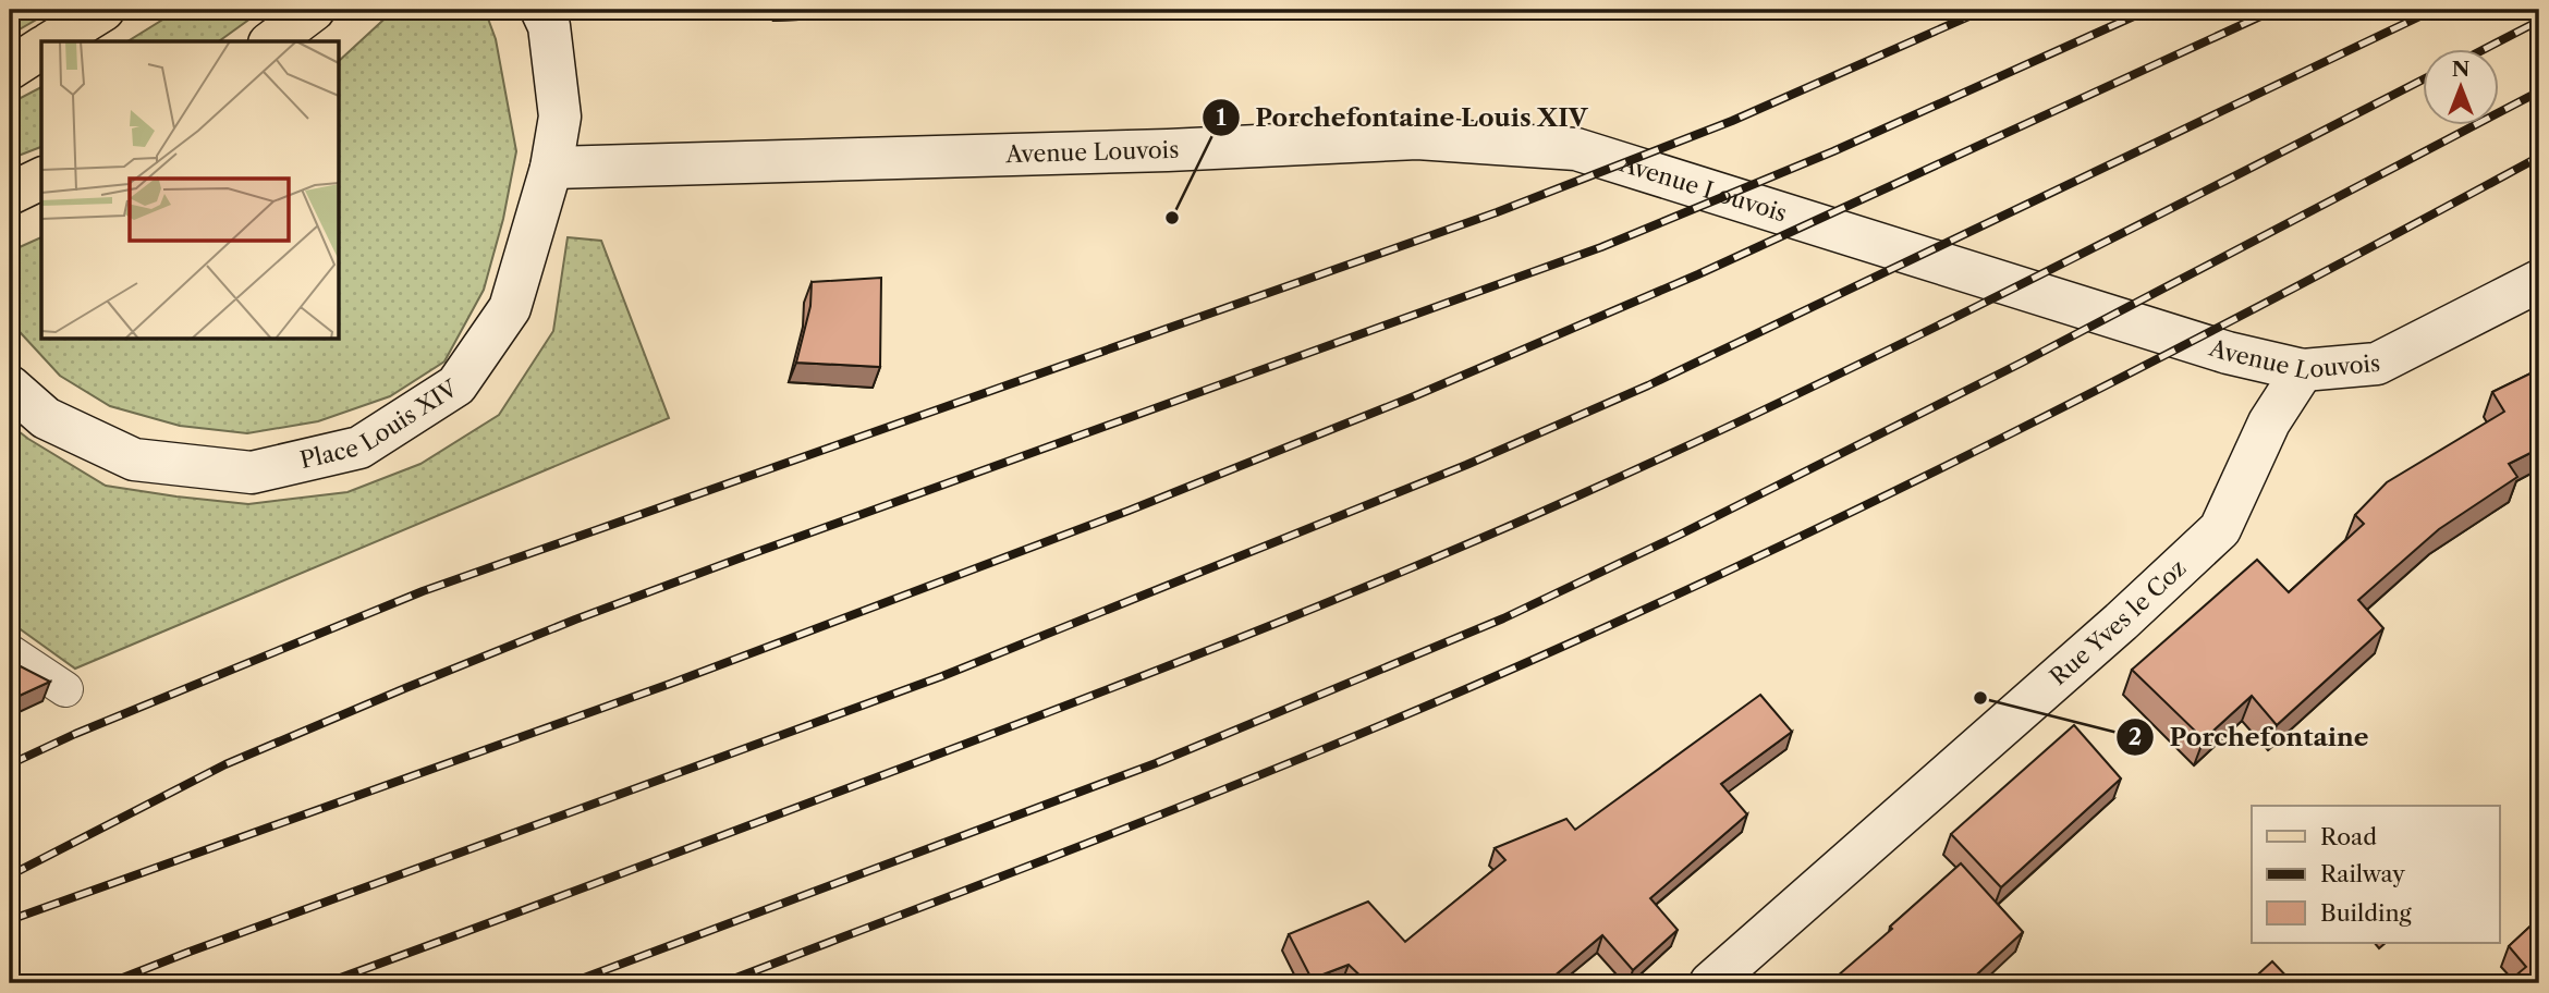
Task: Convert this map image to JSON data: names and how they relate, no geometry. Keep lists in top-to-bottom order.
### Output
{
  "streets": {
    "street": ["Avenue Louvois", "Place Louis XIV", "Rue Yves le Coz"]
  },
  "crossings": [
    ["Avenue Louvois", "Place Louis XIV"],
    ["Avenue Louvois", "Rue Yves le Coz"]
  ],
  "places": ["Porchefontaine Louis XIV", "Porchefontaine"],
  "legend": ["Road", "Railway", "Building"],
  "north": "top"
}
